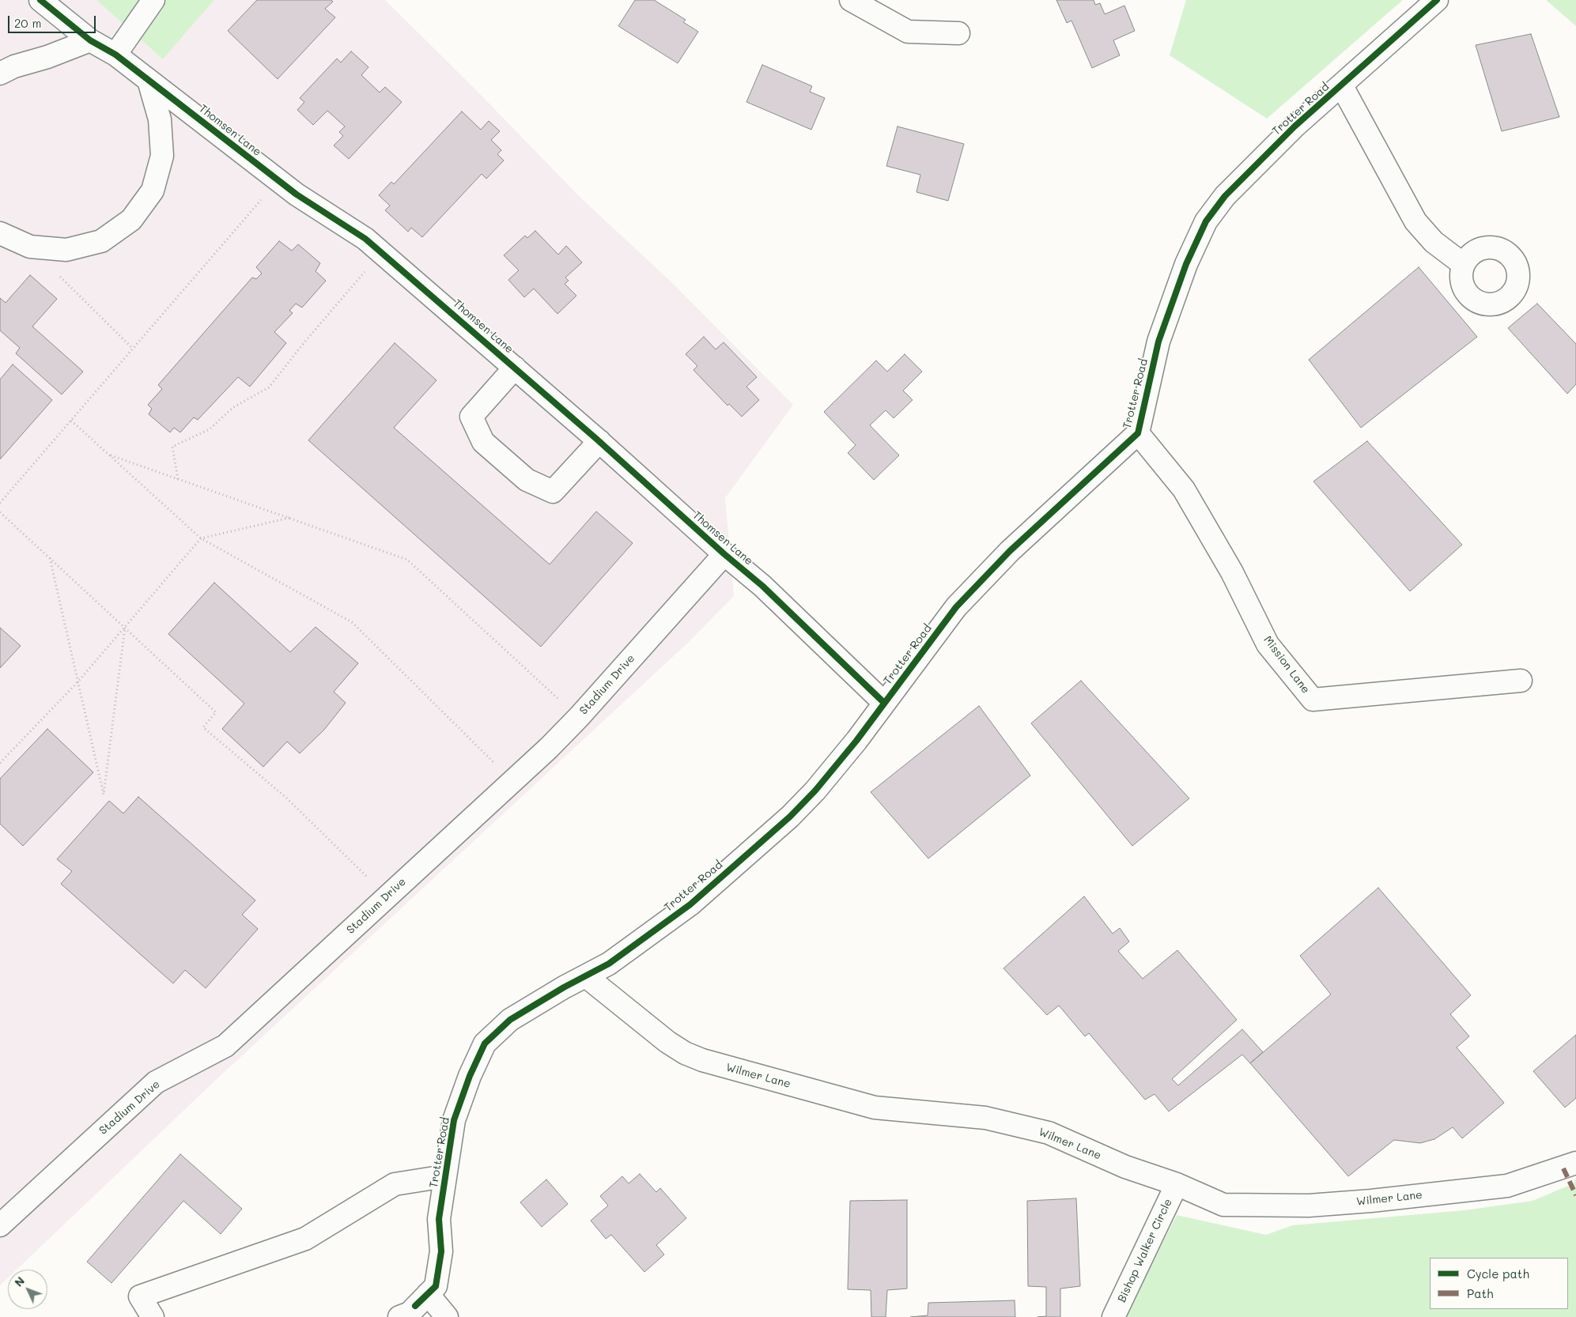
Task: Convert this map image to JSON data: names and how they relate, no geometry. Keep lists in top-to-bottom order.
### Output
{
  "streets": {
    "street": [
      "Trotter Road",
      "Thomsen Lane",
      "Mission Lane",
      "Stadium Drive",
      "Wilmer Lane",
      "Bishop Walker Circle"
    ]
  },
  "crossings": [
    ["Trotter Road", "Thomsen Lane"],
    ["Trotter Road", "Mission Lane"],
    ["Trotter Road", "Wilmer Lane"],
    ["Thomsen Lane", "Stadium Drive"],
    ["Wilmer Lane", "Bishop Walker Circle"]
  ],
  "legend": ["Cycle path", "Path"],
  "scale_bar": "20 m",
  "north": "top left"
}
